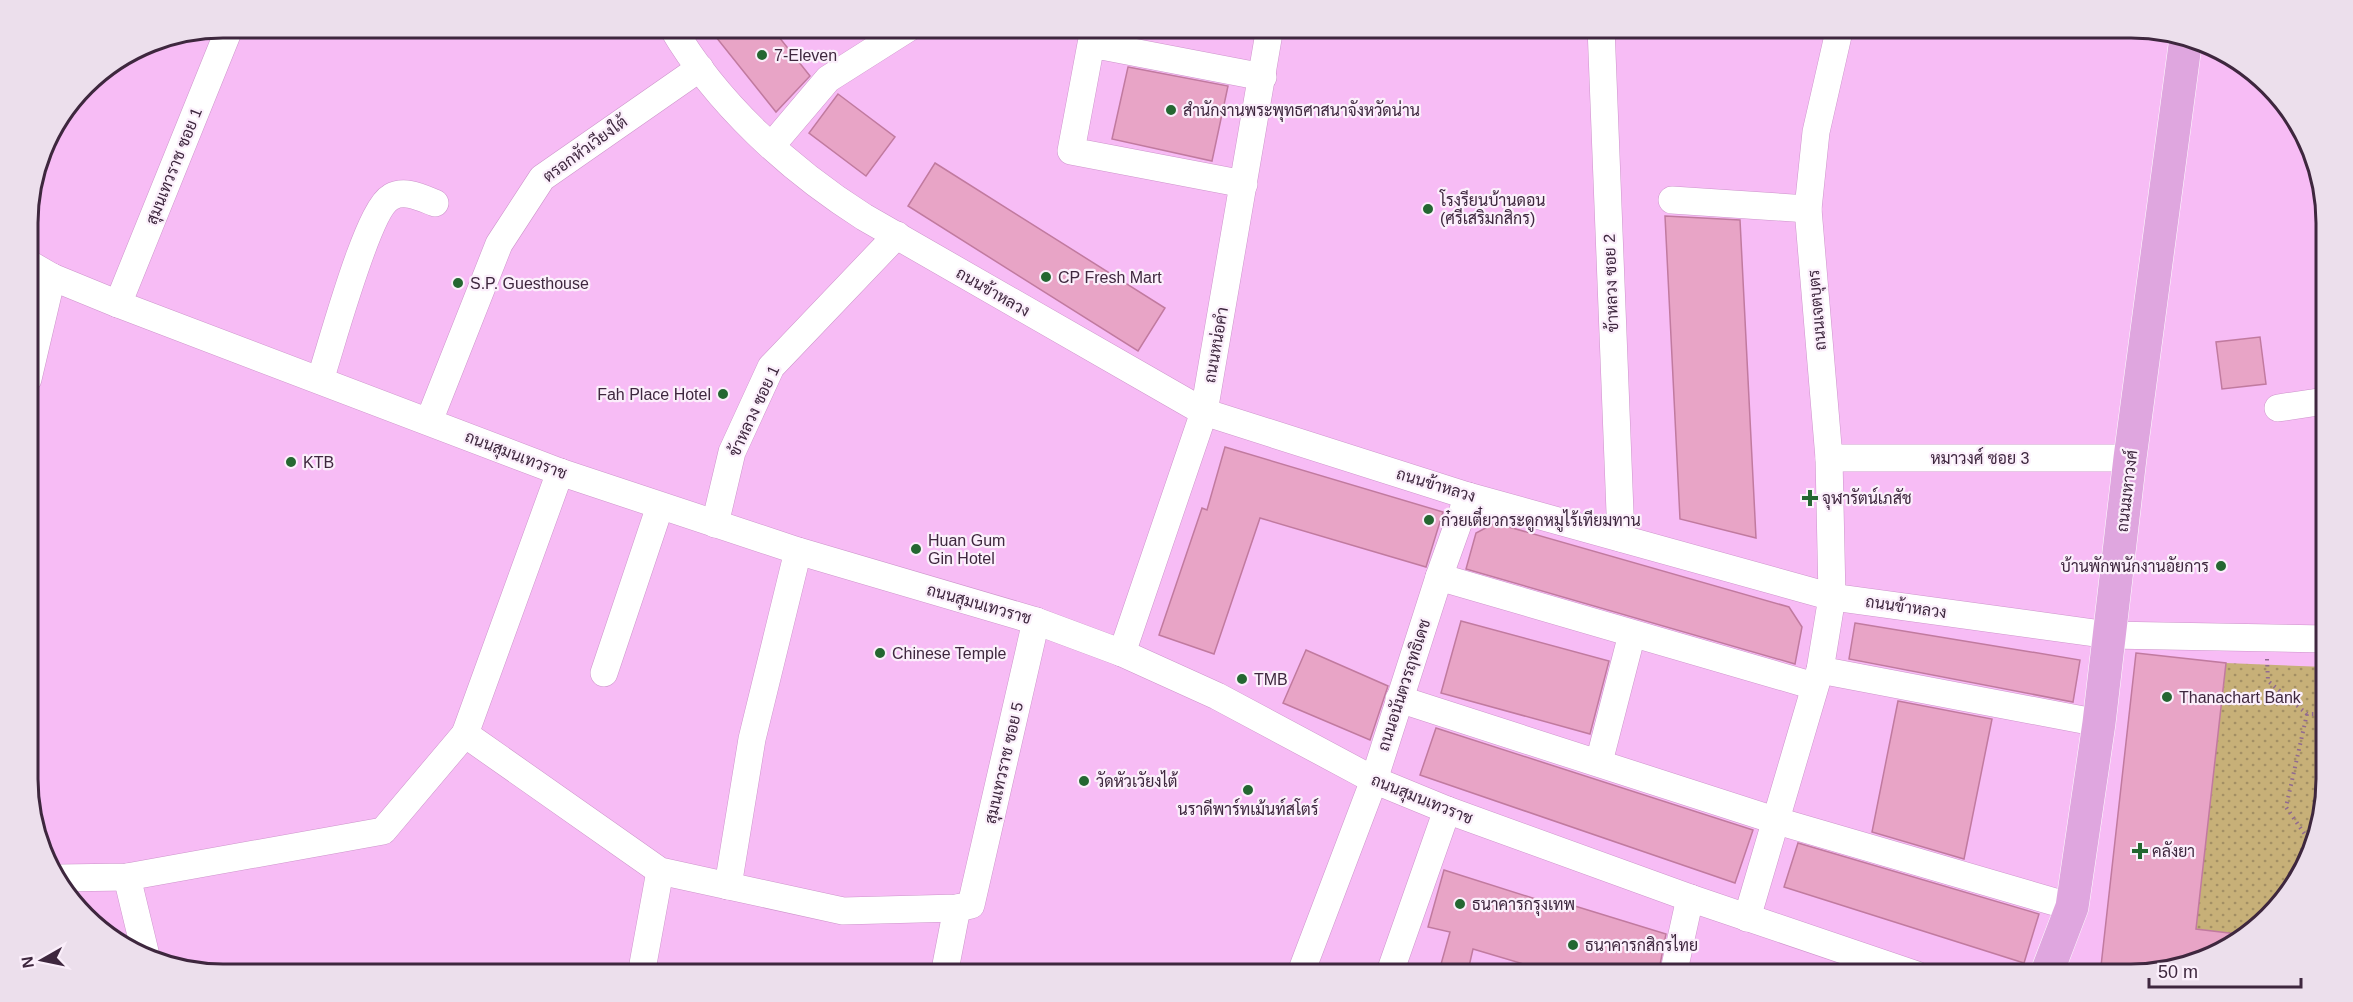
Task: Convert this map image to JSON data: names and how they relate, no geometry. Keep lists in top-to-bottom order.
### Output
{
  "streets": {
    "main road": ["ถนนมหาวงศ์"],
    "street": [
      "ตรอกหัวเวียงใต้",
      "สุมนเทวราช ซอย 1",
      "ข้าหลวง ซอย 2",
      "ถนนข้าหลวง",
      "ถนนเจตบุตร",
      "ถนนหน่อคำ",
      "ข้าหลวง ซอย 1",
      "ถนนสุมนเทวราช",
      "หมาวงศ์ ซอย 3",
      "ถนนอนันตวรฤทธิเดช",
      "สุมนเทวราช ซอย 5"
    ]
  },
  "crossings": [
    ["ตรอกหัวเวียงใต้", "ถนนข้าหลวง"],
    ["ตรอกหัวเวียงใต้", "ถนนสุมนเทวราช"],
    ["สุมนเทวราช ซอย 1", "ถนนสุมนเทวราช"],
    ["ข้าหลวง ซอย 2", "ถนนข้าหลวง"],
    ["ถนนข้าหลวง", "ถนนเจตบุตร"],
    ["ถนนข้าหลวง", "ถนนหน่อคำ"],
    ["ถนนข้าหลวง", "ข้าหลวง ซอย 1"],
    ["ถนนข้าหลวง", "ถนนมหาวงศ์"],
    ["ถนนข้าหลวง", "ถนนอนันตวรฤทธิเดช"],
    ["ถนนเจตบุตร", "ถนนสุมนเทวราช"],
    ["ถนนเจตบุตร", "หมาวงศ์ ซอย 3"],
    ["ถนนหน่อคำ", "ถนนสุมนเทวราช"],
    ["ข้าหลวง ซอย 1", "ถนนสุมนเทวราช"],
    ["ถนนสุมนเทวราช", "ถนนอนันตวรฤทธิเดช"],
    ["ถนนสุมนเทวราช", "สุมนเทวราช ซอย 5"],
    ["หมาวงศ์ ซอย 3", "ถนนมหาวงศ์"]
  ],
  "places": {
    "other": [
      "7-Eleven",
      "สำนักงานพระพุทธศาสนาจังหวัดน่าน",
      "โรงรียนบ้านดอน (ศรีเสริมกสิกร)",
      "CP Fresh Mart",
      "S.P. Guesthouse",
      "Fah Place Hotel",
      "KTB",
      "ก๋วยเตี๋ยวกระดูกหมูไร้เทียมทาน",
      "Huan Gum Gin Hotel",
      "บ้านพักพนักงานอัยการ",
      "Chinese Temple",
      "TMB",
      "Thanachart Bank",
      "วัดหัวเวัยงไต้",
      "นราดีพาร์ทเม้นท์สโตร์",
      "ธนาคารกรุงเทพ",
      "ธนาคารกสิกรไทย"
    ],
    "health": ["จุฬารัตน์เภสัช", "คลังยา"]
  },
  "scale_bar": "50 m",
  "north": "left"
}
